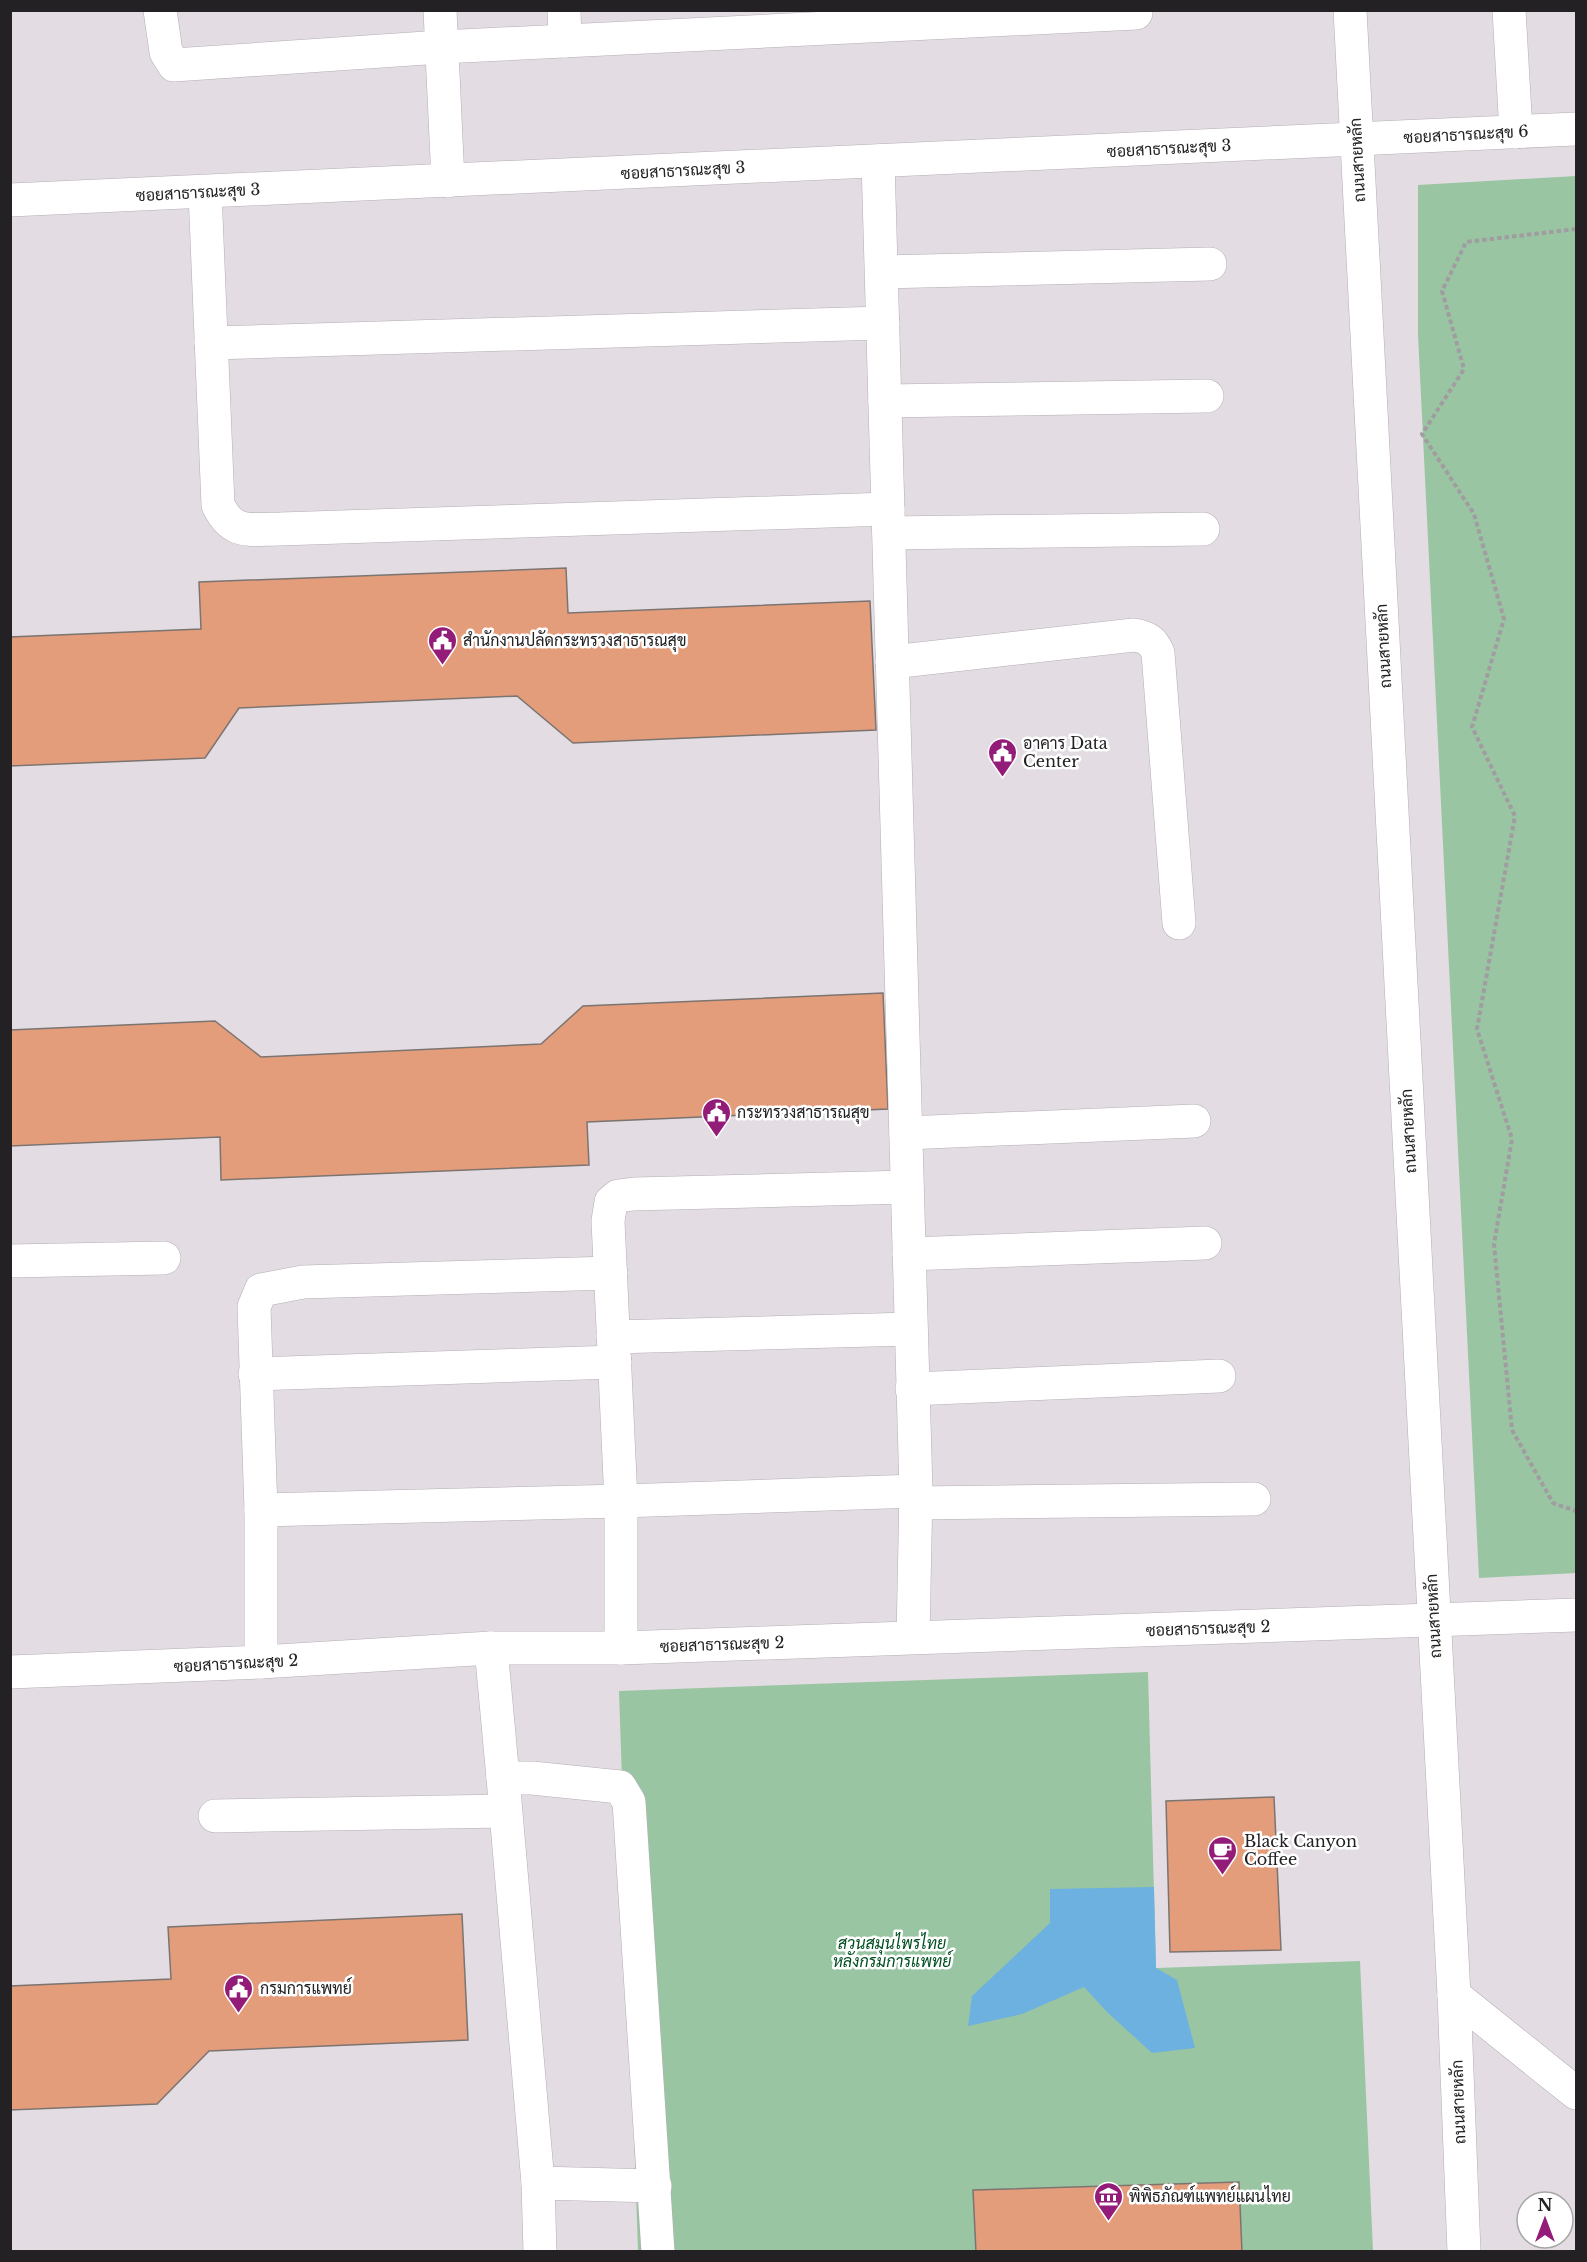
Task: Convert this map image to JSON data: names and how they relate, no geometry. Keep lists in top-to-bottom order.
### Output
{
  "streets": {
    "street": [
      "ซอยสาธารณะสุข 6",
      "ซอยสาธารณะสุข 3",
      "ถนนสายหลัก",
      "ซอยสาธารณะสุข 2"
    ]
  },
  "crossings": [
    ["ซอยสาธารณะสุข 6", "ซอยสาธารณะสุข 3"],
    ["ซอยสาธารณะสุข 6", "ถนนสายหลัก"],
    ["ซอยสาธารณะสุข 3", "ถนนสายหลัก"],
    ["ถนนสายหลัก", "ซอยสาธารณะสุข 2"]
  ],
  "parks": ["สวนสมุนไพรไทย หลังกรมการแพทย์"],
  "places": {
    "public building": [
      "สำนักงานปลัดกระทรวงสาธารณสุข",
      "อาคาร Data Center",
      "กระทรวงสาธารณสุข",
      "กรมการแพทย์"
    ],
    "cafe": ["Black Canyon Coffee"],
    "museum": ["พิพิธภัณฑ์แพทย์แผนไทย"]
  },
  "north": "top"
}
